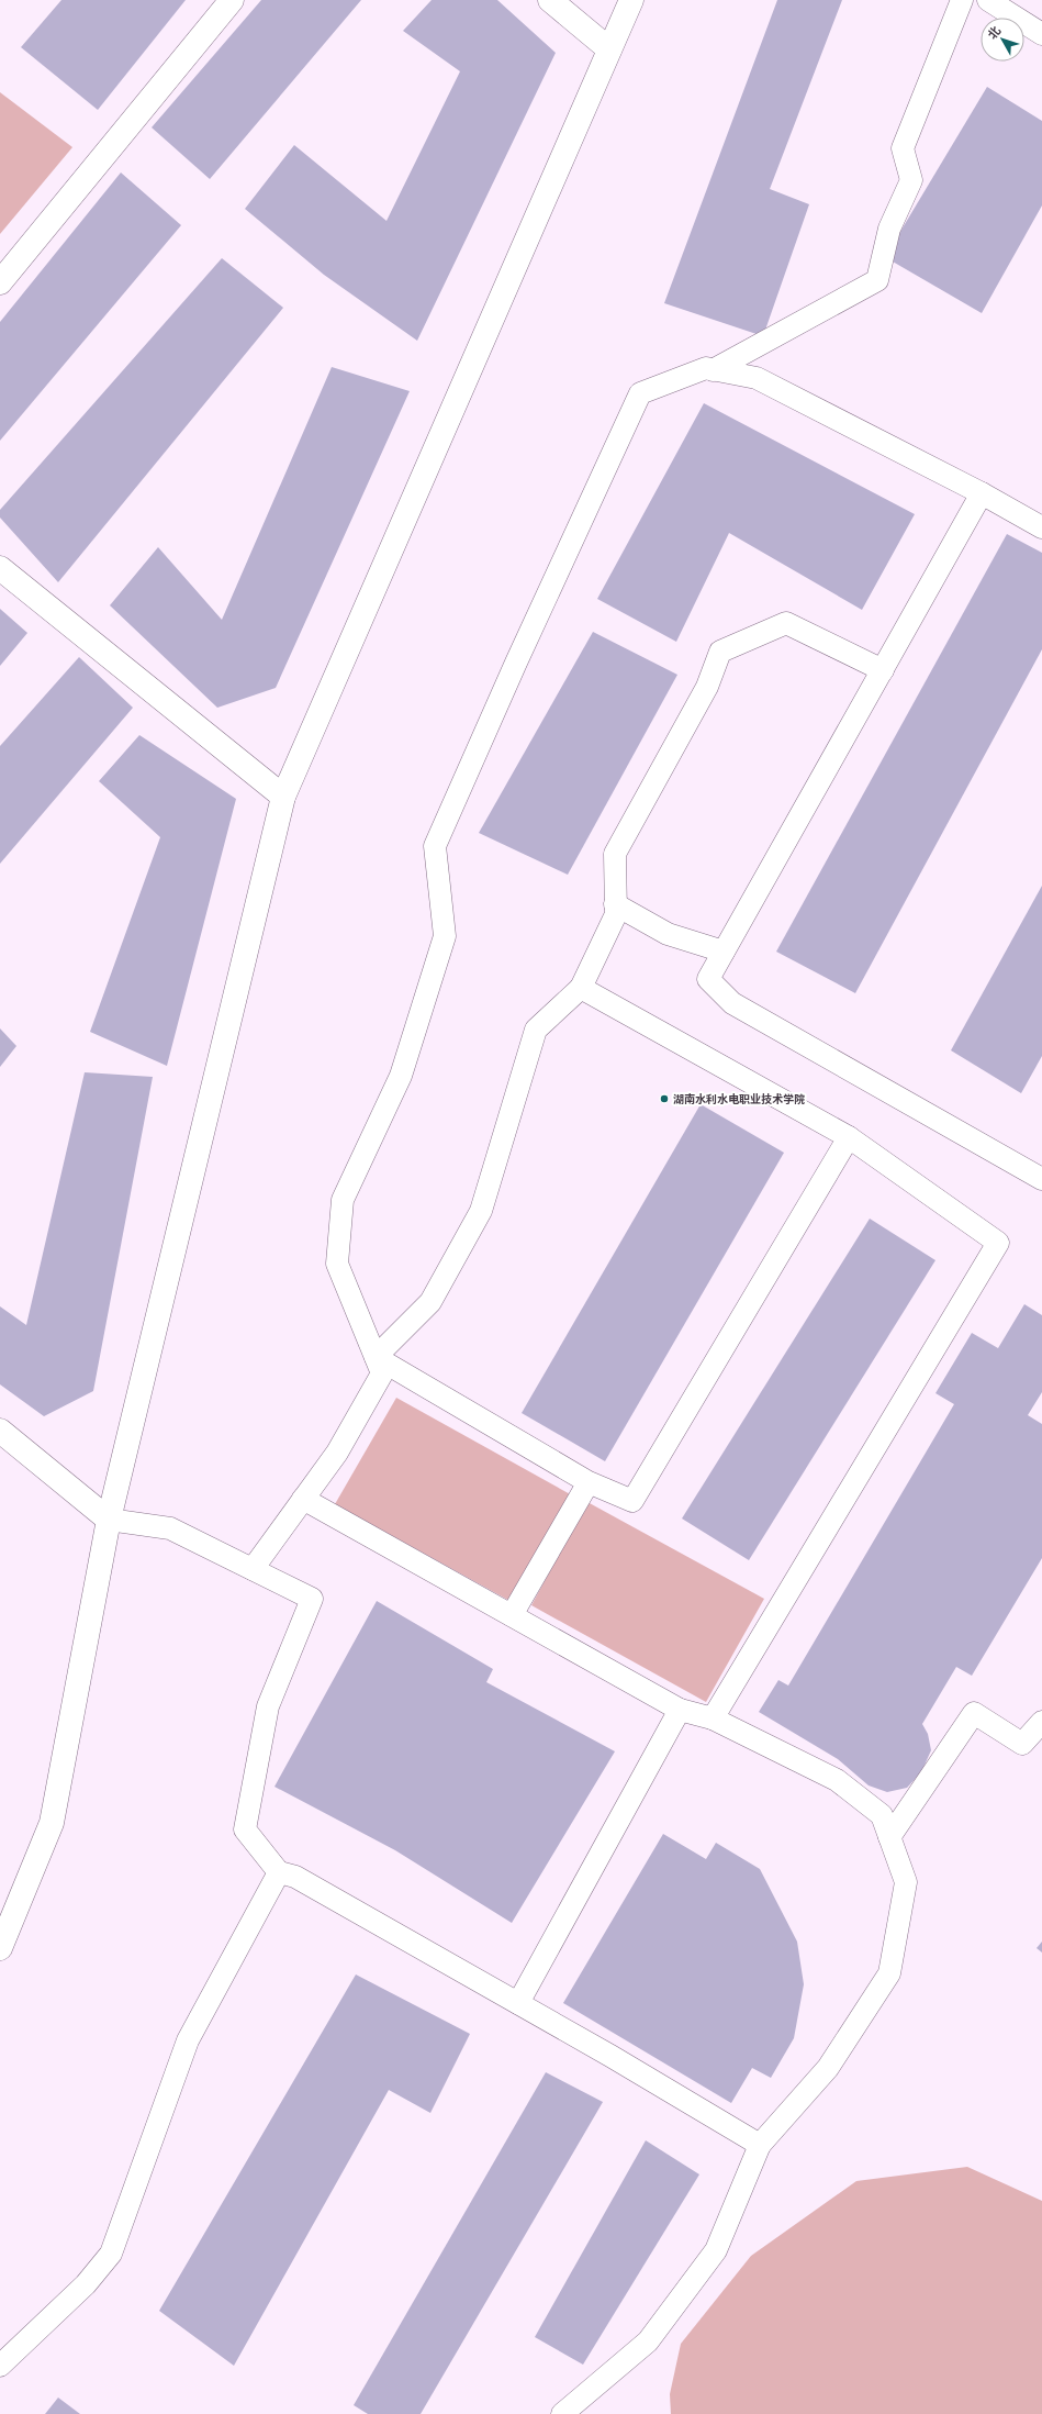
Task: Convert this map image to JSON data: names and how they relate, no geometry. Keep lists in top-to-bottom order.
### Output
{
  "places": ["湖南水利水电职业技术学院"],
  "north": "top left"
}
